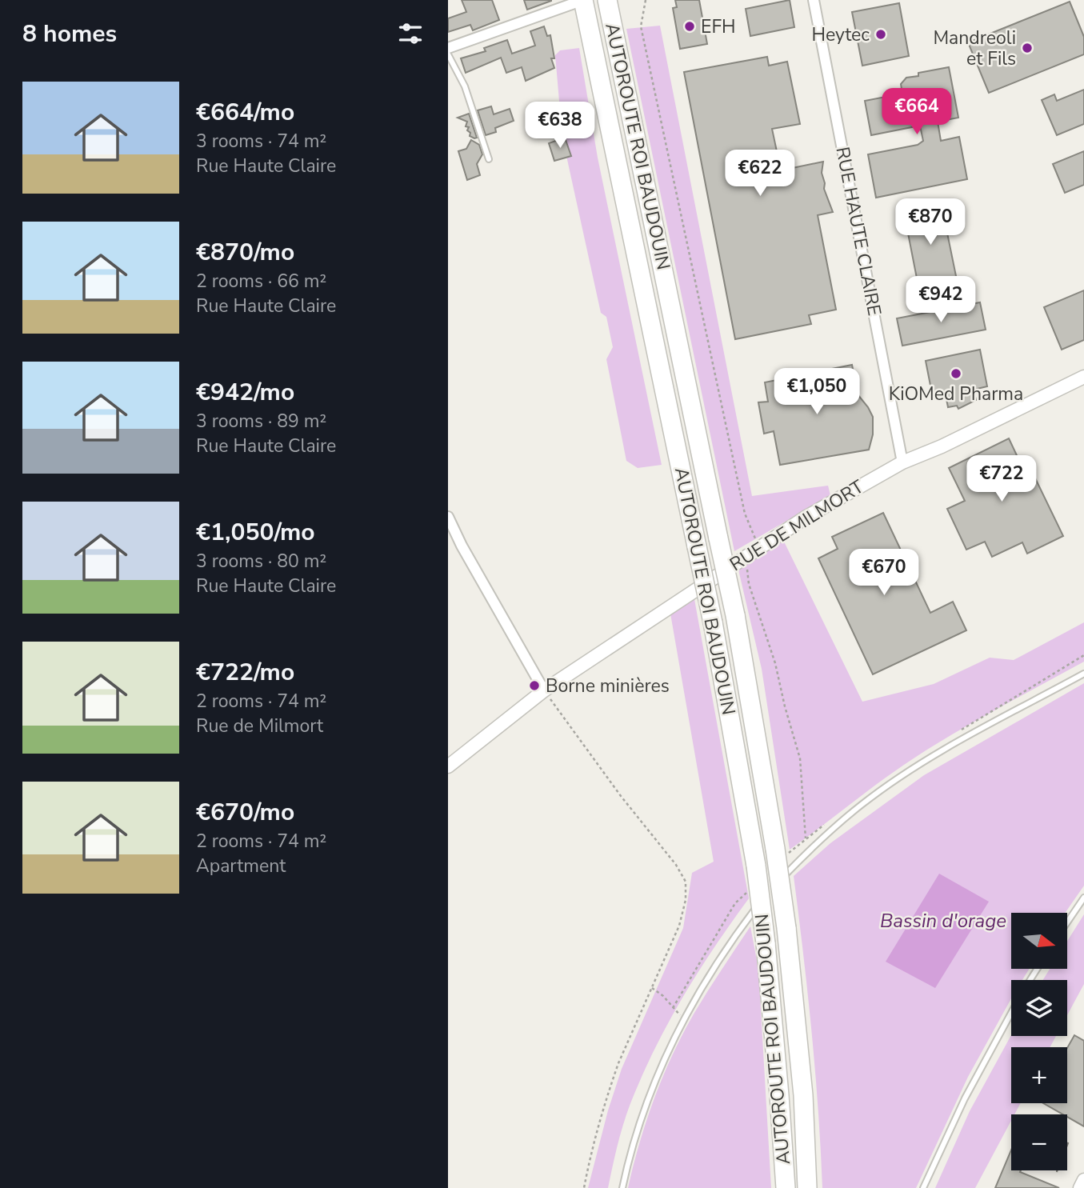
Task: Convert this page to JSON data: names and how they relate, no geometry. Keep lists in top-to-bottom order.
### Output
{
  "streets": {
    "highway": ["AUTOROUTE ROI BAUDOUIN"],
    "street": ["RUE HAUTE CLAIRE", "RUE DE MILMORT"]
  },
  "crossings": [
    ["RUE HAUTE CLAIRE", "RUE DE MILMORT"]
  ],
  "water": ["Bassin d'orage"],
  "places": [
    "EFH",
    "Heytec",
    "Mandreoli et Fils",
    "KiOMed Pharma",
    "Borne minières"
  ],
  "north": "right",
  "page": {
    "heading": "8 homes",
    "list": [
      {
        "name": "€664/mo",
        "note": "3 rooms · 74 m² · Rue Haute Claire"
      },
      {
        "name": "€870/mo",
        "note": "2 rooms · 66 m² · Rue Haute Claire"
      },
      {
        "name": "€942/mo",
        "note": "3 rooms · 89 m² · Rue Haute Claire"
      },
      {
        "name": "€1,050/mo",
        "note": "3 rooms · 80 m² · Rue Haute Claire"
      },
      {
        "name": "€722/mo",
        "note": "2 rooms · 74 m² · Rue de Milmort"
      },
      {
        "name": "€670/mo",
        "note": "2 rooms · 74 m² · Apartment"
      }
    ],
    "price": [
      "€664",
      "€638",
      "€622",
      "€870",
      "€942",
      "€1,050",
      "€722",
      "€670"
    ],
    "map_buttons": ["+", "−"]
  }
}
